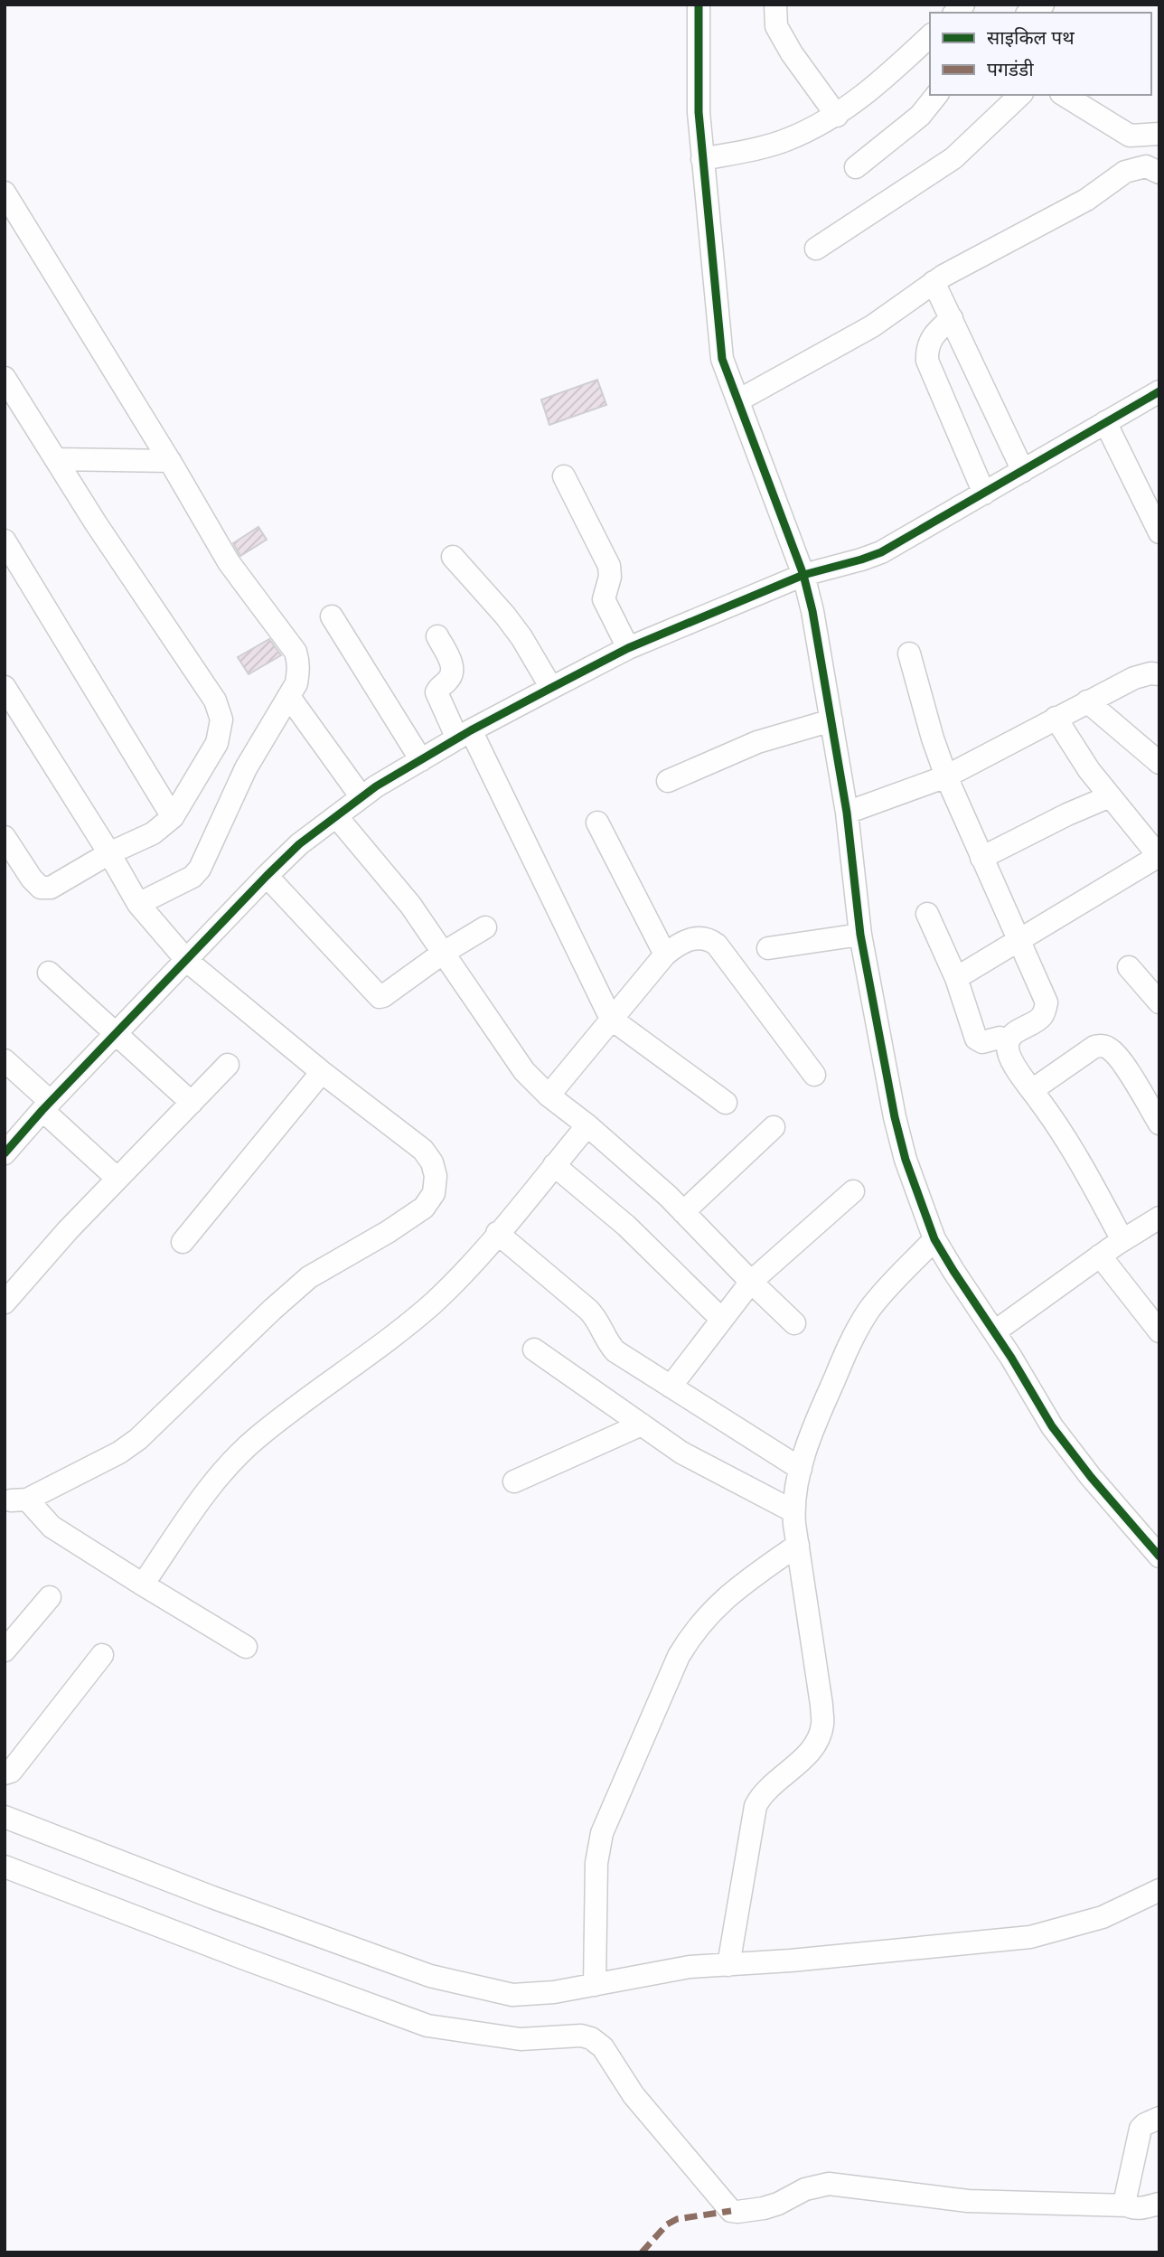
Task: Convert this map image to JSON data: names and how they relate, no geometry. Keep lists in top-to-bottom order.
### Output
{
  "legend": ["साइकिल पथ", "पगडंडी"]
}
